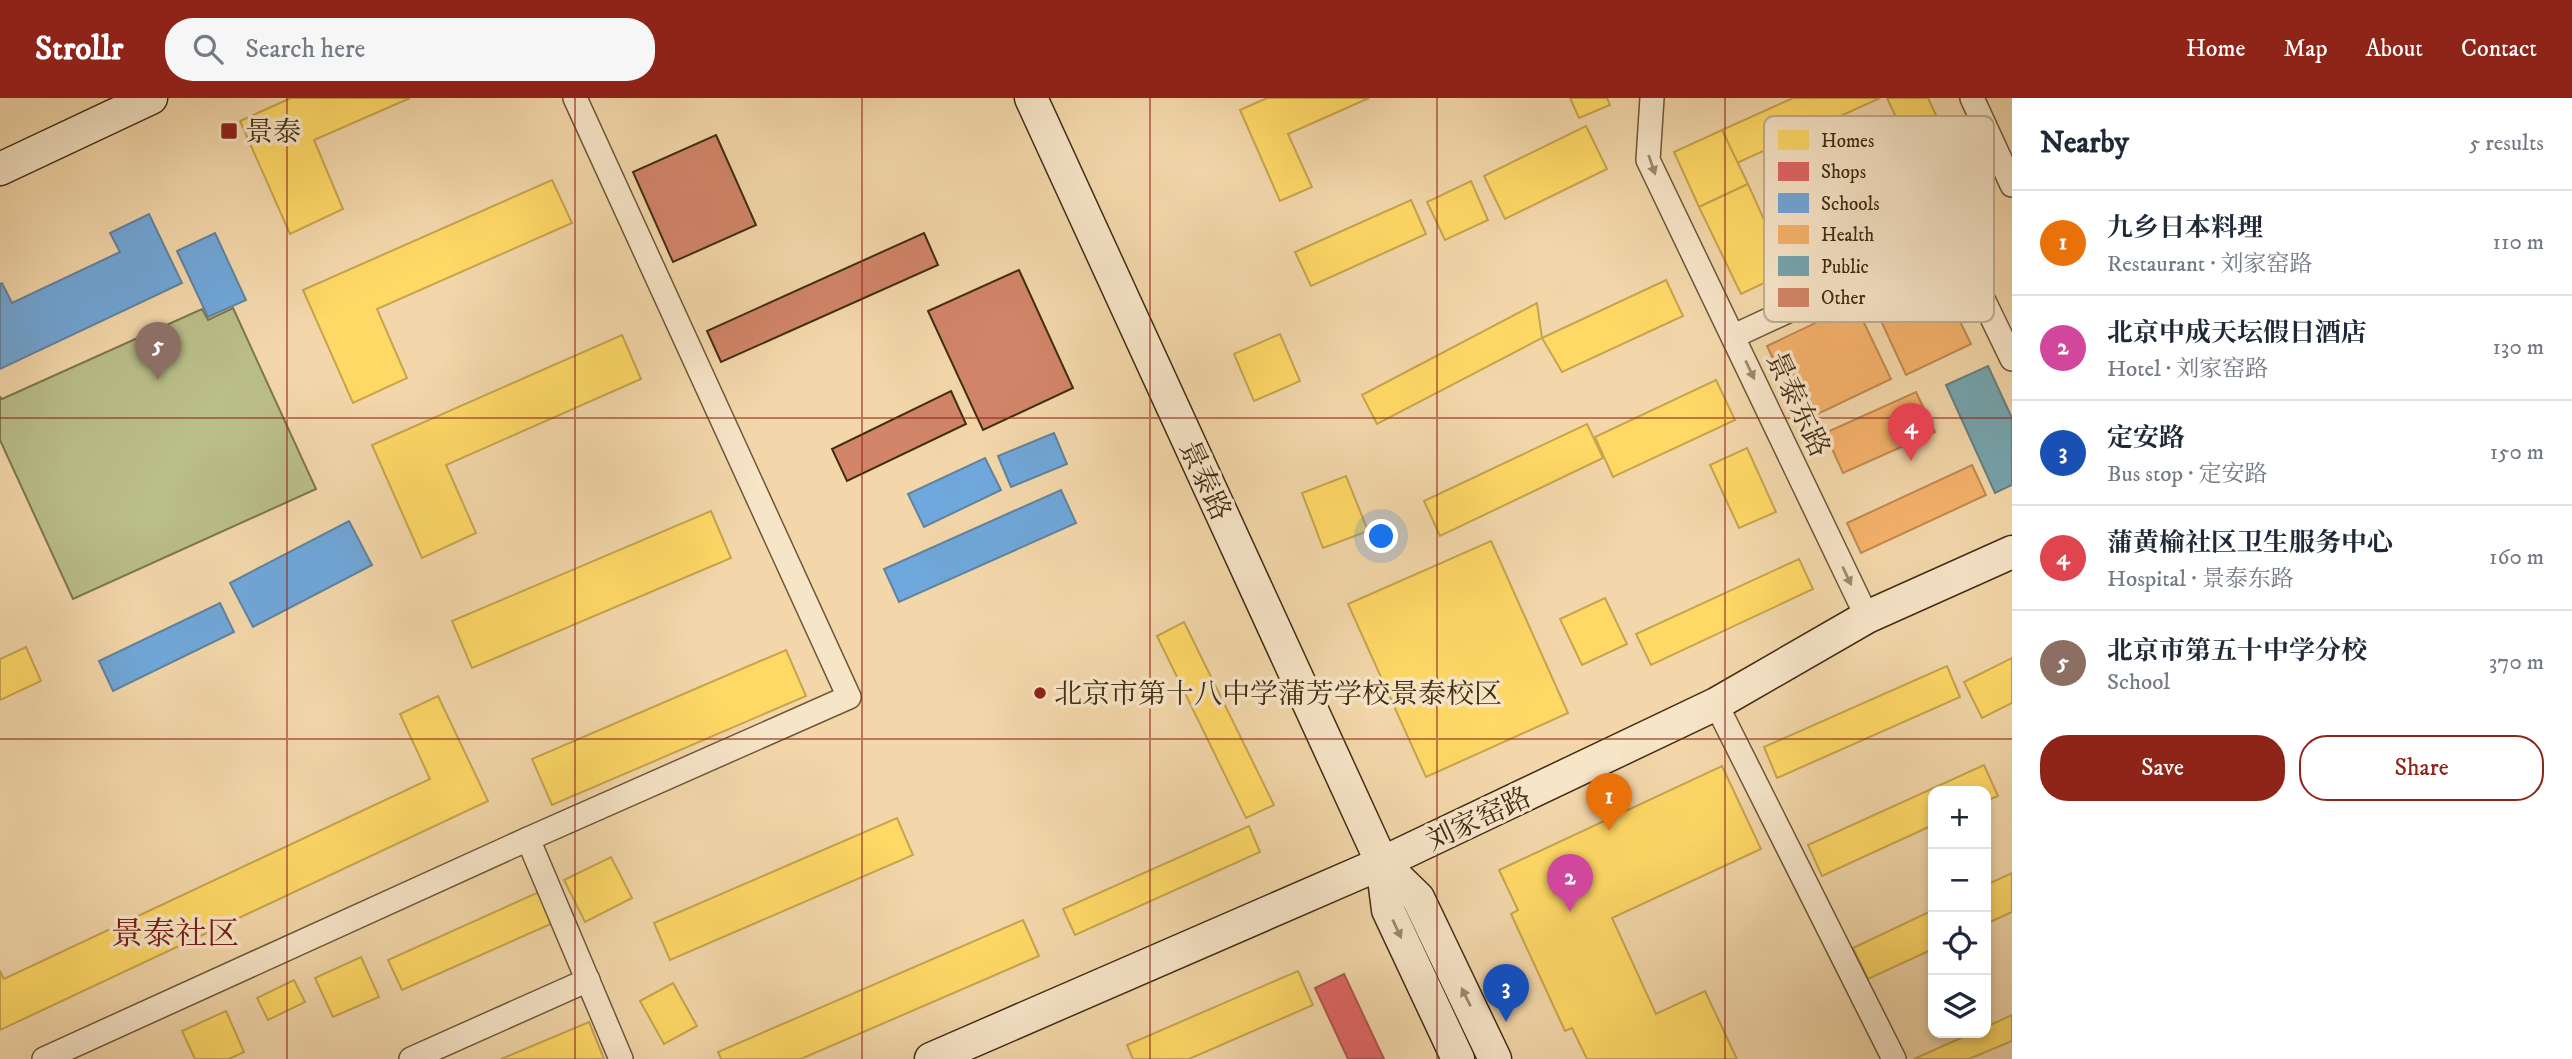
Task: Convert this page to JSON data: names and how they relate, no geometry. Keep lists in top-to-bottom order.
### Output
{
  "streets": {
    "street": ["景泰东路", "景泰路", "刘家窑路"]
  },
  "crossings": [
    ["景泰东路", "刘家窑路"],
    ["景泰路", "刘家窑路"]
  ],
  "one_way": ["景泰东路"],
  "districts": ["景泰社区"],
  "places": {
    "transit": ["景泰"],
    "other": ["北京市第十八中学蒲芳学校景泰校区"]
  },
  "legend": [
    "Homes",
    "Shops",
    "Schools",
    "Health",
    "Public",
    "Other"
  ],
  "page": {
    "header": "Strollr",
    "search": "Search here",
    "nav": [
      "Home",
      "Map",
      "About",
      "Contact"
    ],
    "heading": ["Nearby", "5 results"],
    "list": [
      {
        "mark": "1",
        "name": "九乡日本料理",
        "note": "Restaurant · 刘家窑路",
        "value": "110 m"
      },
      {
        "mark": "2",
        "name": "北京中成天坛假日酒店",
        "note": "Hotel · 刘家窑路",
        "value": "130 m"
      },
      {
        "mark": "3",
        "name": "定安路",
        "note": "Bus stop · 定安路",
        "value": "150 m"
      },
      {
        "mark": "4",
        "name": "蒲黄榆社区卫生服务中心",
        "note": "Hospital · 景泰东路",
        "value": "160 m"
      },
      {
        "mark": "5",
        "name": "北京市第五十中学分校",
        "note": "School",
        "value": "370 m"
      }
    ],
    "pins": [
      "5",
      "4",
      "1",
      "2",
      "3"
    ],
    "buttons": ["Save", "Share"],
    "map_buttons": ["+", "−"]
  }
}
